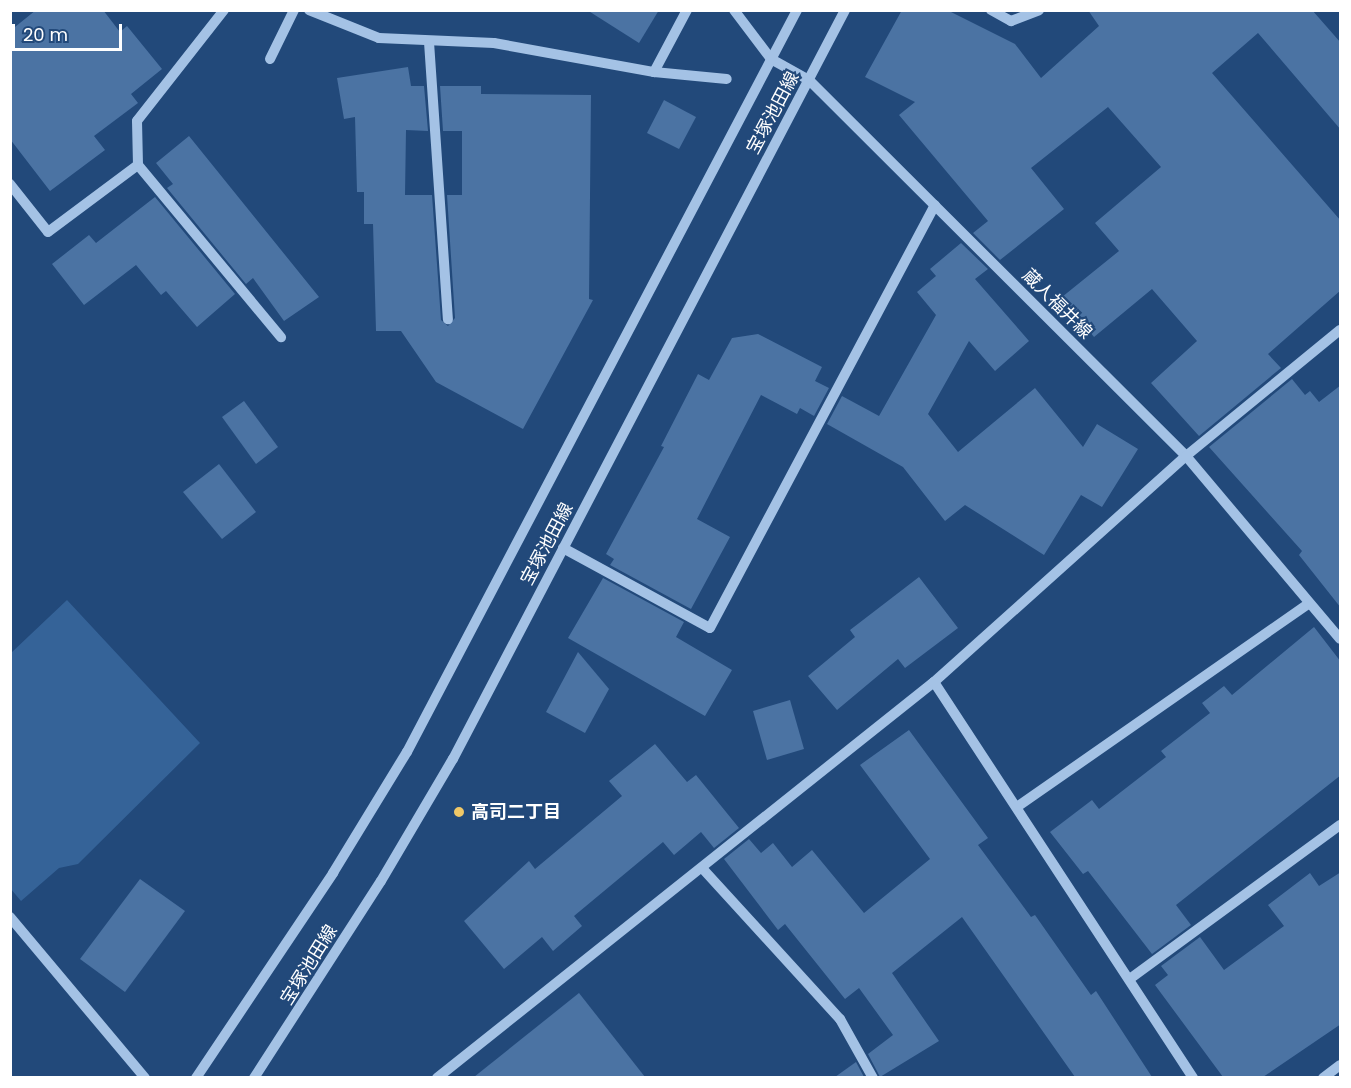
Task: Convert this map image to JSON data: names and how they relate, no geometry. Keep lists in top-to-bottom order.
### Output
{
  "streets": {
    "street": ["宝塚池田線", "蔵人福井線"]
  },
  "crossings": [
    ["宝塚池田線", "蔵人福井線"]
  ],
  "places": ["高司二丁目"],
  "scale_bar": "20 m"
}
